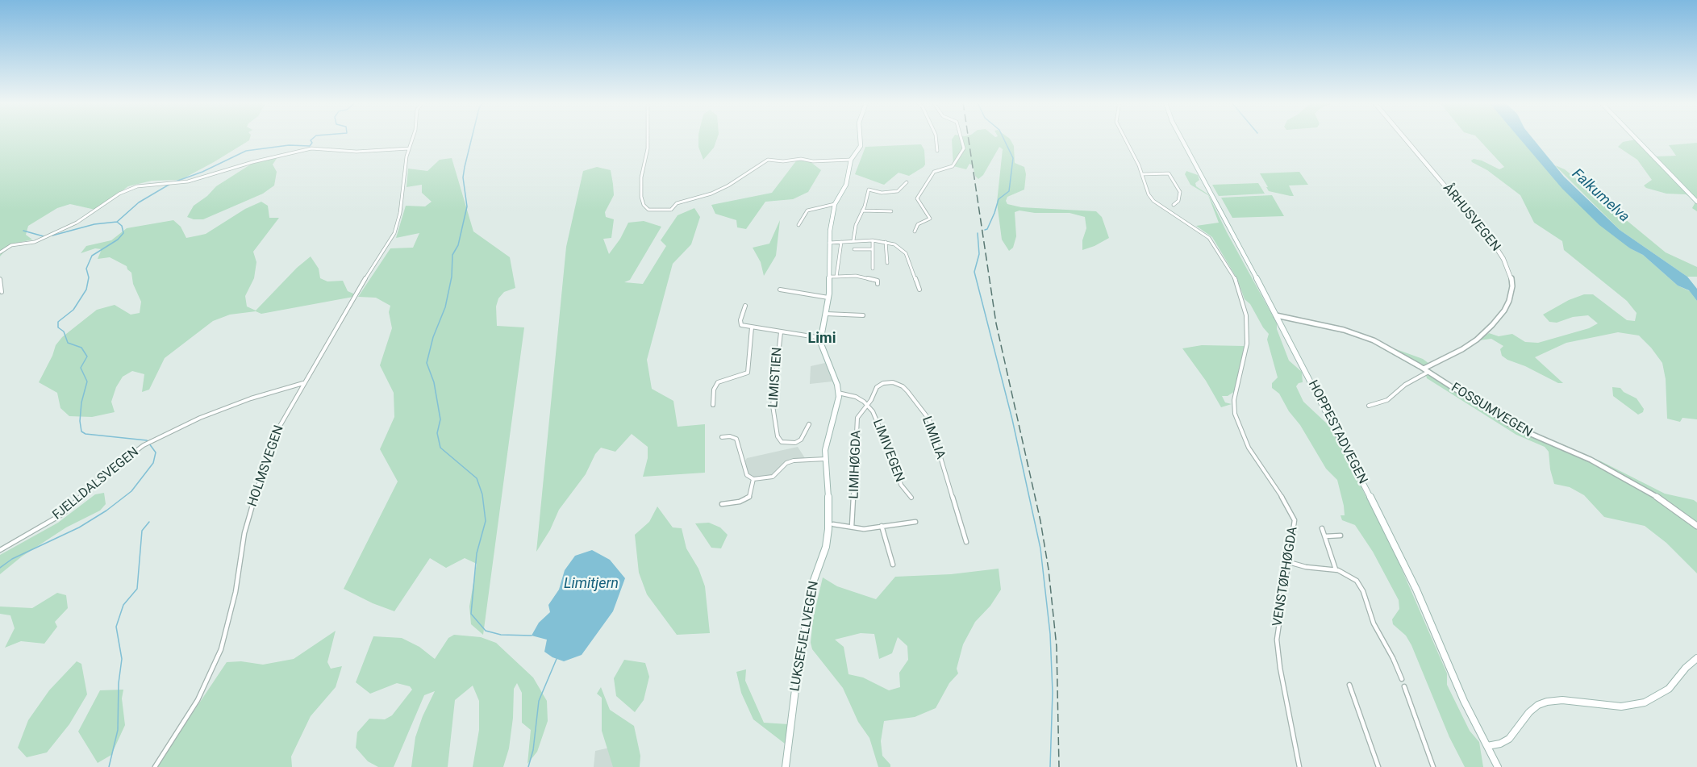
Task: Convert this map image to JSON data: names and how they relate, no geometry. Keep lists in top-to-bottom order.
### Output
{
  "streets": {
    "main road": ["HOPPESTADVEGEN", "LUKSEFJELLVEGEN"],
    "street": [
      "ÅRHUSVEGEN",
      "LIMISTIEN",
      "FOSSUMVEGEN",
      "LIMILIA",
      "LIMIVEGEN",
      "LIMIHØGDA",
      "HOLMSVEGEN",
      "FJELLDALSVEGEN",
      "VENSTØPHØGDA"
    ]
  },
  "crossings": [
    ["ÅRHUSVEGEN", "FOSSUMVEGEN"],
    ["FOSSUMVEGEN", "HOPPESTADVEGEN"],
    ["LIMILIA", "LIMIVEGEN"],
    ["LIMILIA", "LIMIHØGDA"],
    ["LIMIVEGEN", "LIMIHØGDA"],
    ["LIMIVEGEN", "LUKSEFJELLVEGEN"],
    ["HOLMSVEGEN", "FJELLDALSVEGEN"]
  ],
  "districts": ["Limi"],
  "water": ["Falkumelva", "Limitjern"]
}
